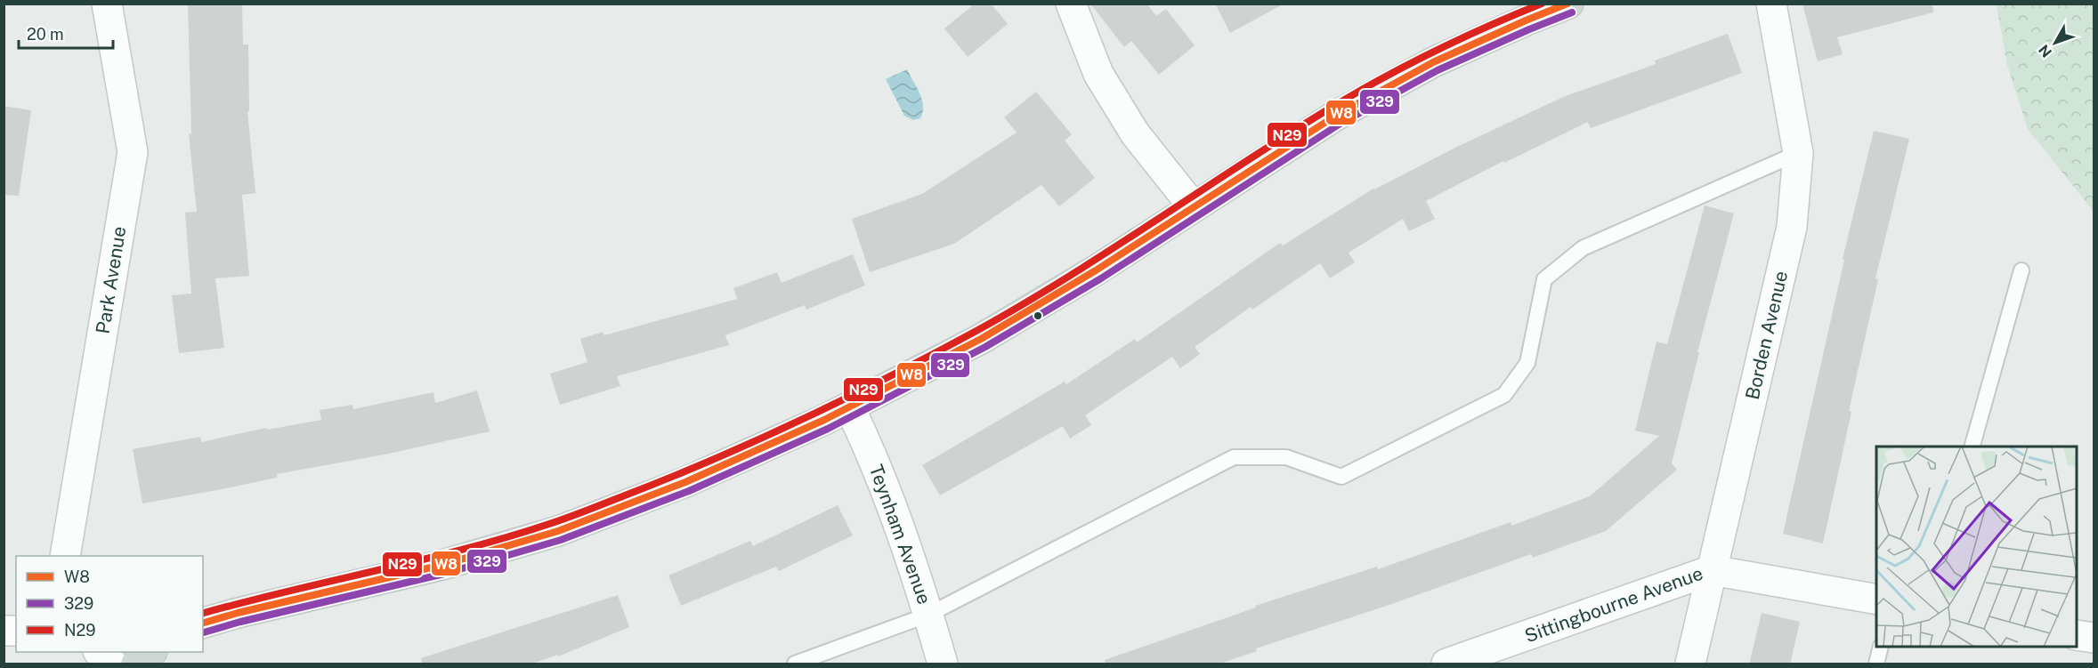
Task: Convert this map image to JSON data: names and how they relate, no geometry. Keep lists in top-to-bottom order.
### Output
{
  "streets": {
    "street": [
      "Park Avenue",
      "Borden Avenue",
      "Teynham Avenue",
      "Sittingbourne Avenue"
    ]
  },
  "crossings": [
    ["Borden Avenue", "Sittingbourne Avenue"]
  ],
  "lines": ["transit line W8", "transit line N29", "transit line 329"],
  "legend": ["W8", "329", "N29"],
  "scale_bar": "20 m",
  "north": "bottom left"
}
